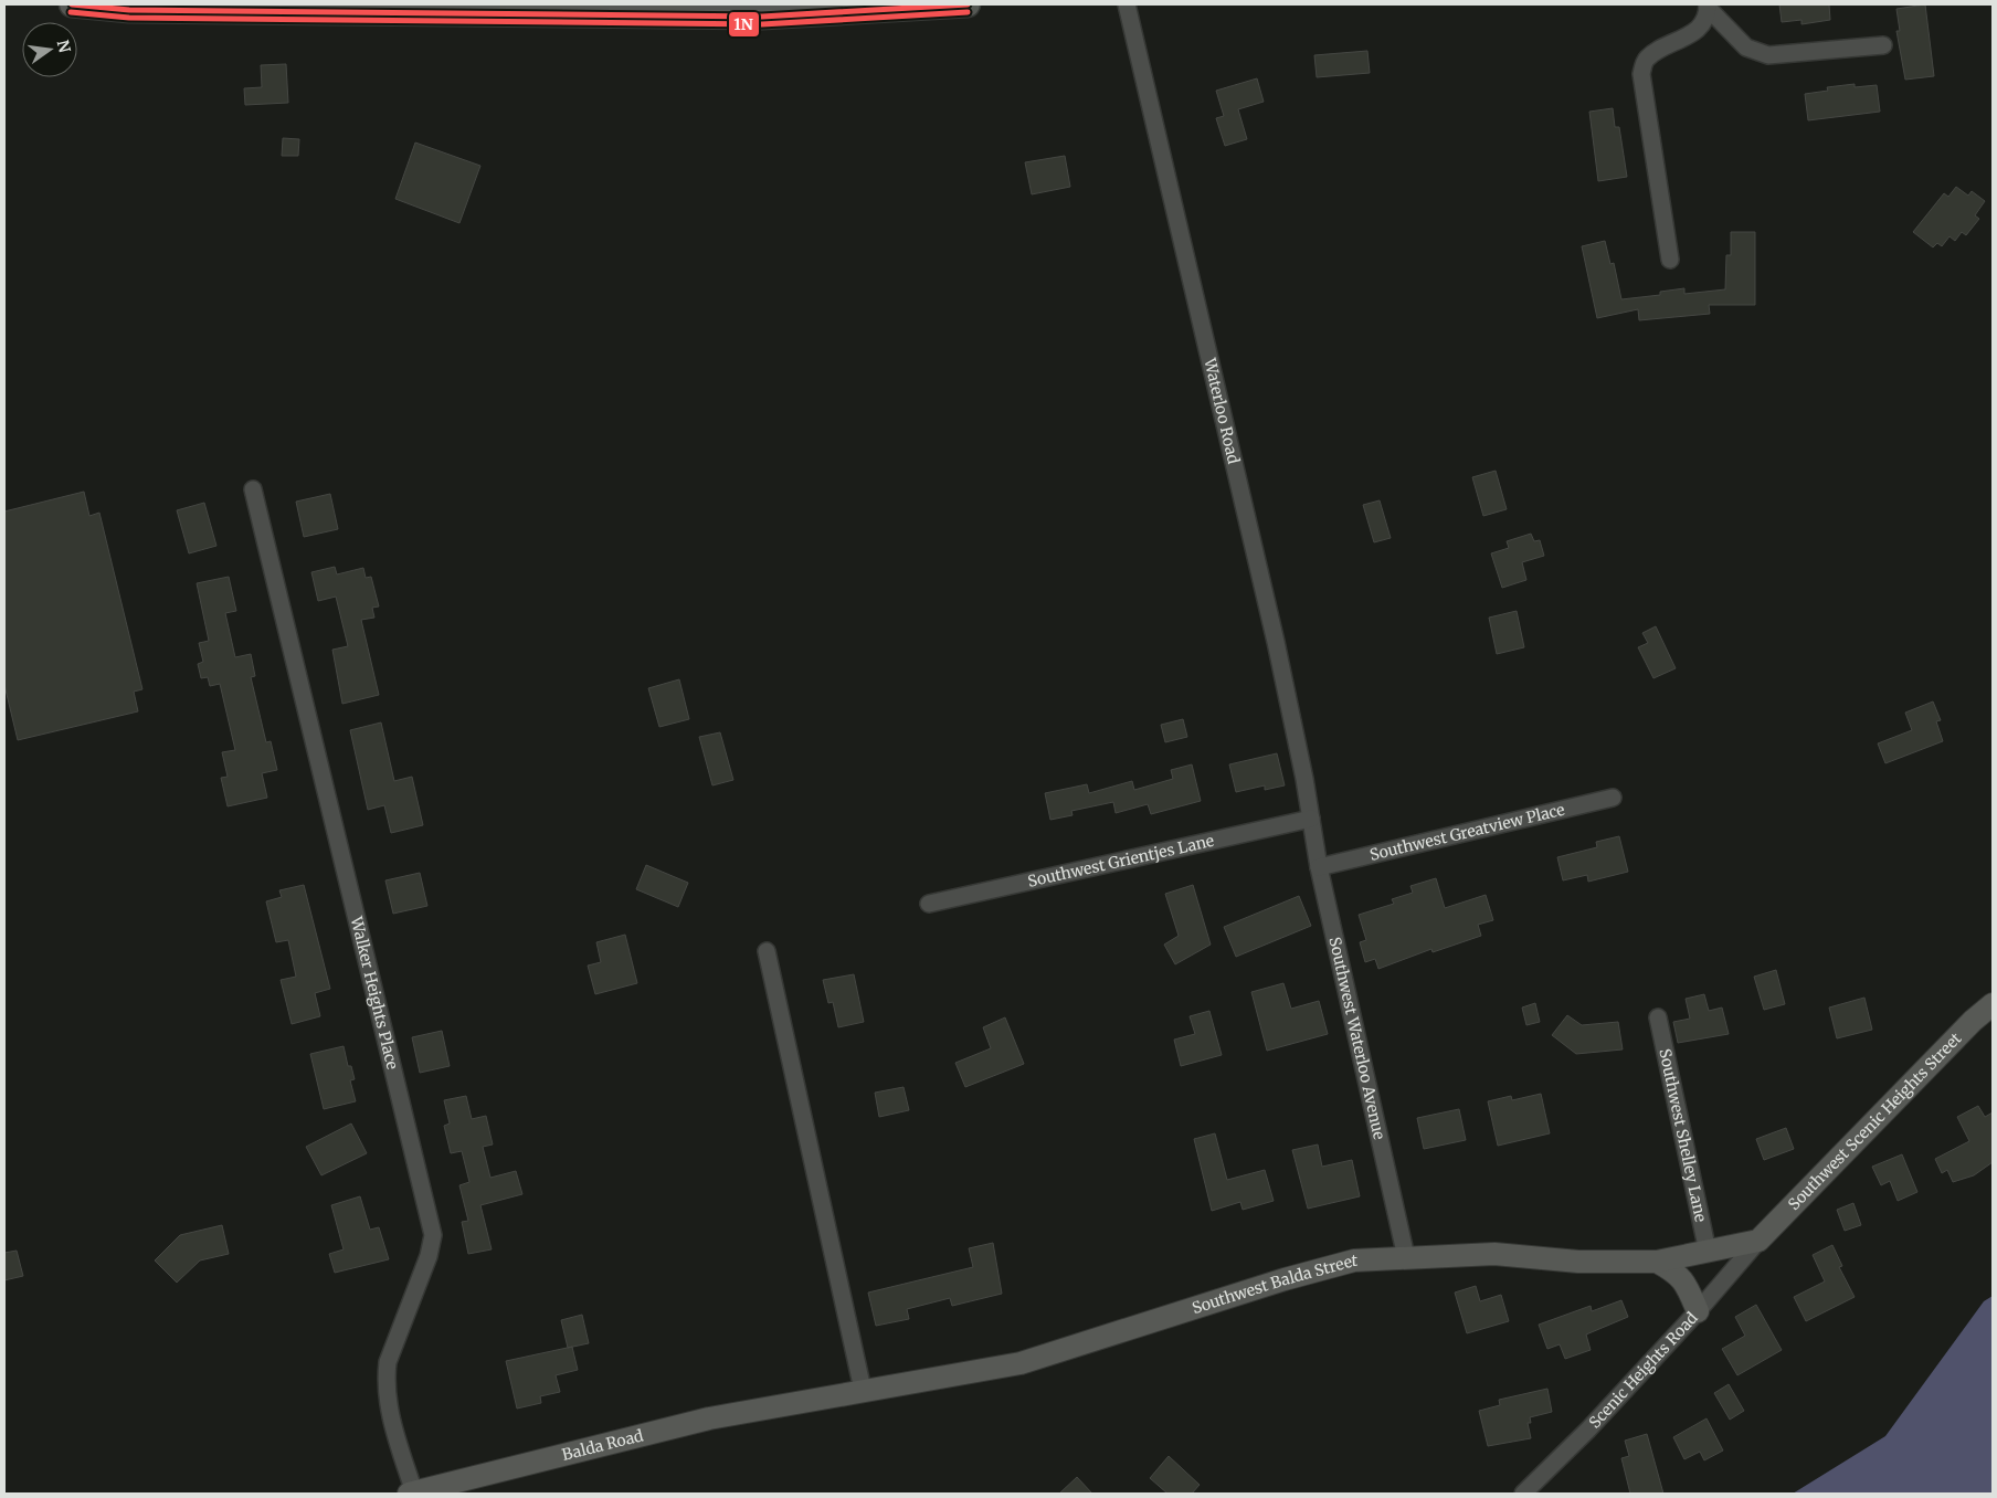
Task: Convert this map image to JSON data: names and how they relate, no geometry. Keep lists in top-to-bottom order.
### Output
{
  "streets": {
    "street": [
      "Waterloo Road",
      "Southwest Greatview Place",
      "Southwest Grientjes Lane",
      "Walker Heights Place",
      "Southwest Waterloo Avenue",
      "Southwest Scenic Heights Street",
      "Southwest Shelley Lane",
      "Southwest Balda Street",
      "Scenic Heights Road",
      "Balda Road"
    ]
  },
  "crossings": [
    ["Waterloo Road", "Southwest Grientjes Lane"],
    ["Waterloo Road", "Southwest Waterloo Avenue"],
    ["Southwest Greatview Place", "Southwest Waterloo Avenue"],
    ["Southwest Grientjes Lane", "Southwest Waterloo Avenue"],
    ["Walker Heights Place", "Balda Road"],
    ["Southwest Waterloo Avenue", "Southwest Balda Street"],
    ["Southwest Scenic Heights Street", "Southwest Balda Street"],
    ["Southwest Scenic Heights Street", "Scenic Heights Road"],
    ["Southwest Shelley Lane", "Southwest Balda Street"],
    ["Southwest Balda Street", "Scenic Heights Road"],
    ["Southwest Balda Street", "Balda Road"]
  ],
  "lines": ["transit line 1N"],
  "north": "right"
}
